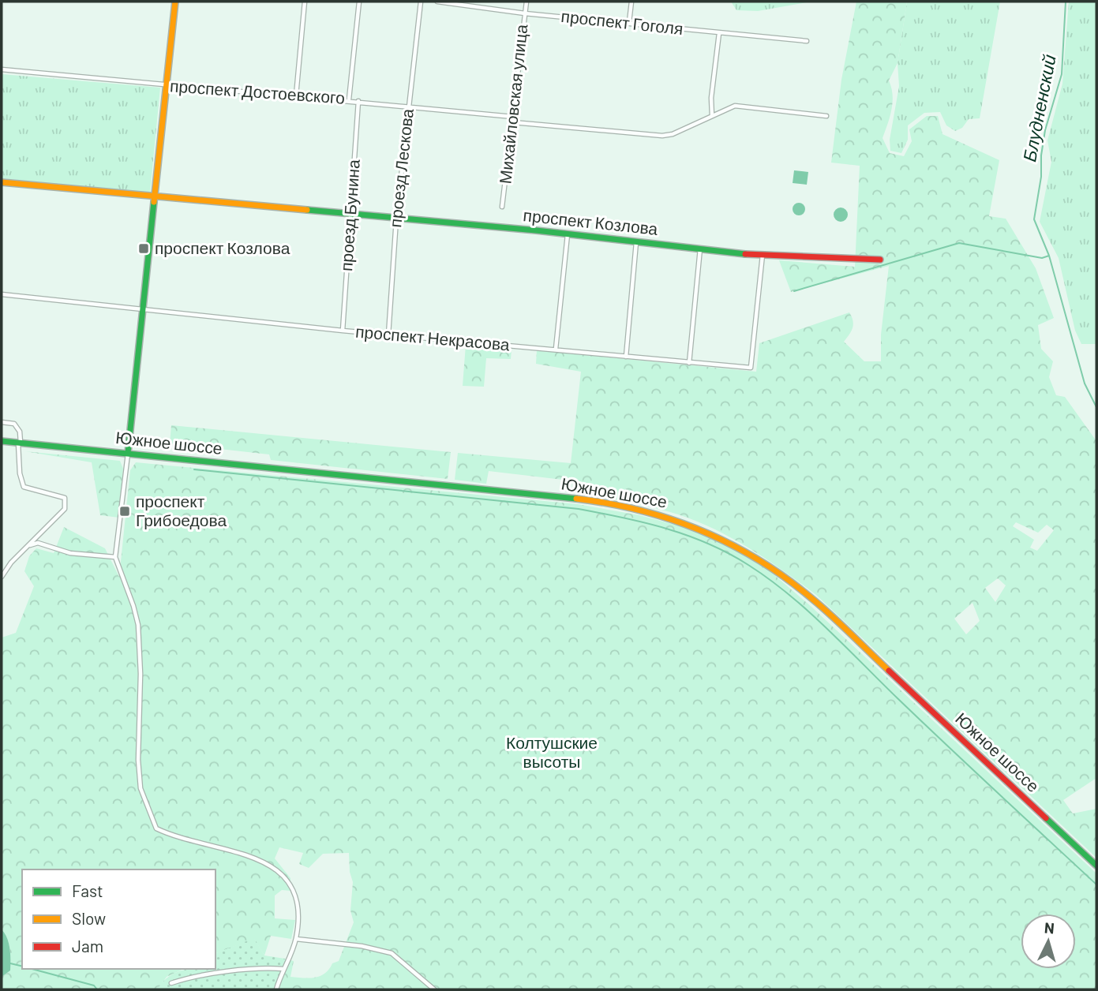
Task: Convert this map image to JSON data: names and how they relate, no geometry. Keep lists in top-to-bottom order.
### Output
{
  "streets": {
    "street": [
      "проспект Гоголя",
      "проспект Достоевского",
      "Михайловская улица",
      "проезд Лескова",
      "проезд Бунина",
      "проспект Козлова",
      "проспект Некрасова",
      "Южное шоссе"
    ]
  },
  "crossings": [
    ["проспект Гоголя", "Михайловская улица"],
    ["проспект Достоевского", "Михайловская улица"],
    ["проспект Достоевского", "проезд Лескова"],
    ["проспект Достоевского", "проезд Бунина"],
    ["проезд Лескова", "проспект Козлова"],
    ["проезд Лескова", "проспект Некрасова"],
    ["проезд Бунина", "проспект Козлова"],
    ["проезд Бунина", "проспект Некрасова"],
    ["проспект Козлова", "проспект Некрасова"]
  ],
  "water": ["Блудненский"],
  "parks": ["Колтушские высоты"],
  "places": {
    "transit": ["проспект Козлова", "проспект Грибоедова"]
  },
  "legend": ["Fast", "Slow", "Jam"],
  "north": "top"
}
